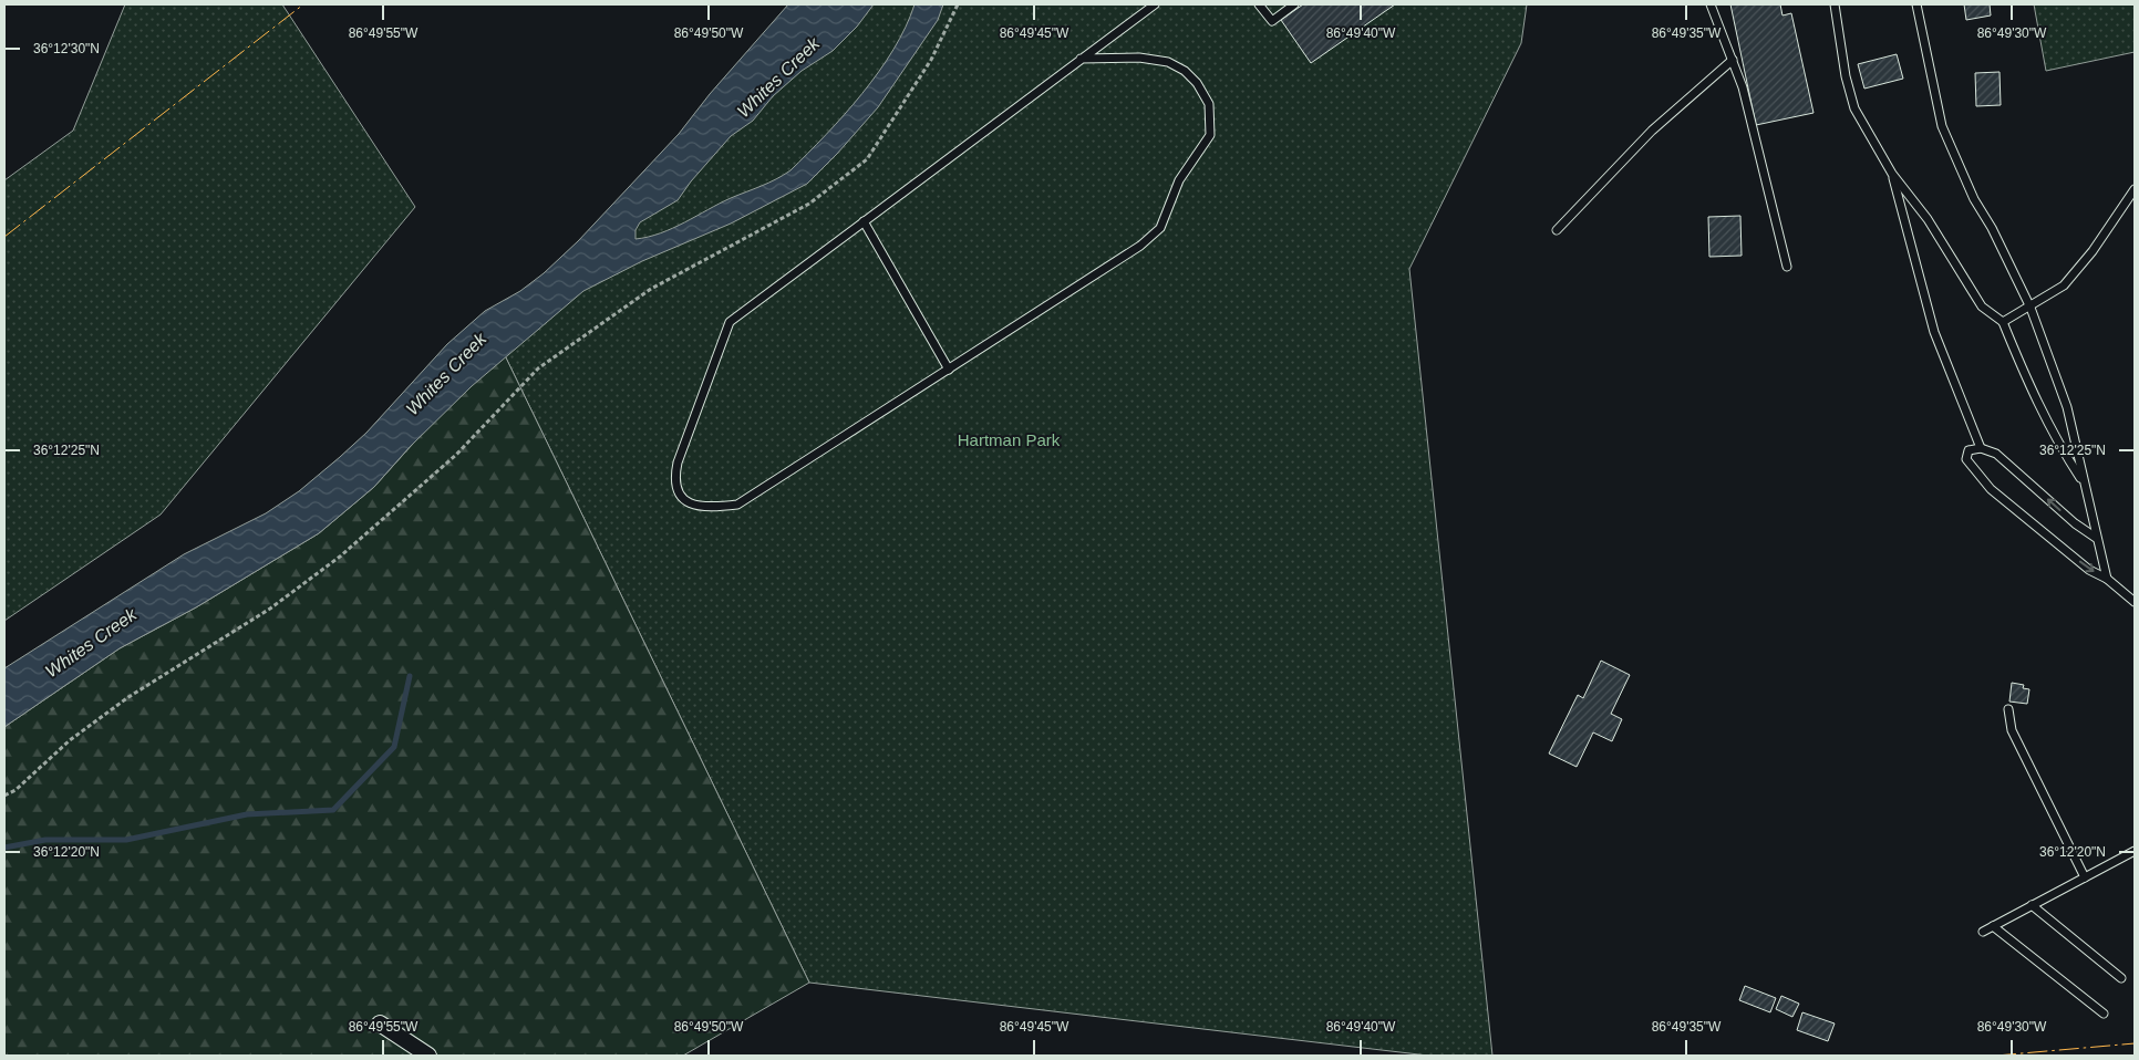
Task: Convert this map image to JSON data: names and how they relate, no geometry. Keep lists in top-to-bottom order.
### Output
{
  "water": ["Whites Creek"],
  "parks": ["Hartman Park"],
  "coordinates": [
    "86°49'55\"W",
    "86°49'50\"W",
    "86°49'45\"W",
    "86°49'40\"W",
    "86°49'35\"W",
    "86°49'30\"W",
    "36°12'30\"N",
    "36°12'25\"N",
    "36°12'20\"N"
  ]
}
